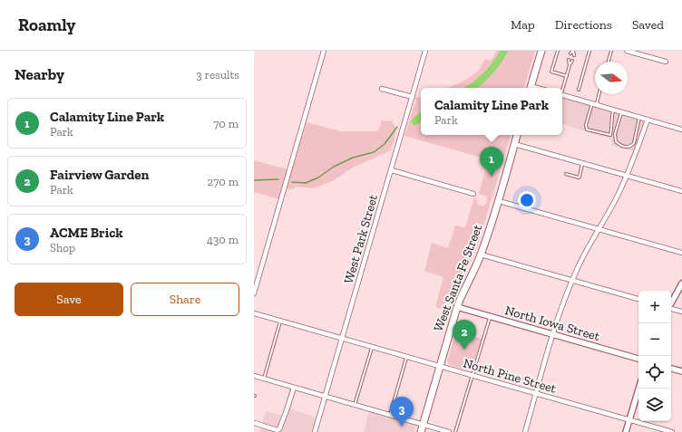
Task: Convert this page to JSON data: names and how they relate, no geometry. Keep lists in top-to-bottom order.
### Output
{
  "streets": {
    "main road": ["West Santa Fe Street"],
    "street": ["West Park Street", "North Iowa Street", "North Pine Street"]
  },
  "crossings": [
    ["West Park Street", "North Pine Street"],
    ["West Santa Fe Street", "North Iowa Street"],
    ["West Santa Fe Street", "North Pine Street"]
  ],
  "north": "right",
  "page": {
    "header": "Roamly",
    "nav": ["Map", "Directions", "Saved"],
    "heading": ["Nearby", "3 results"],
    "popup": ["Calamity Line Park", "Park"],
    "list": [
      {
        "mark": "1",
        "name": "Calamity Line Park",
        "note": "Park",
        "value": "70 m"
      },
      {
        "mark": "2",
        "name": "Fairview Garden",
        "note": "Park",
        "value": "270 m"
      },
      {
        "mark": "3",
        "name": "ACME Brick",
        "note": "Shop",
        "value": "430 m"
      }
    ],
    "pins": ["1", "2", "3"],
    "buttons": ["Save", "Share"],
    "map_buttons": ["+", "−"]
  }
}
